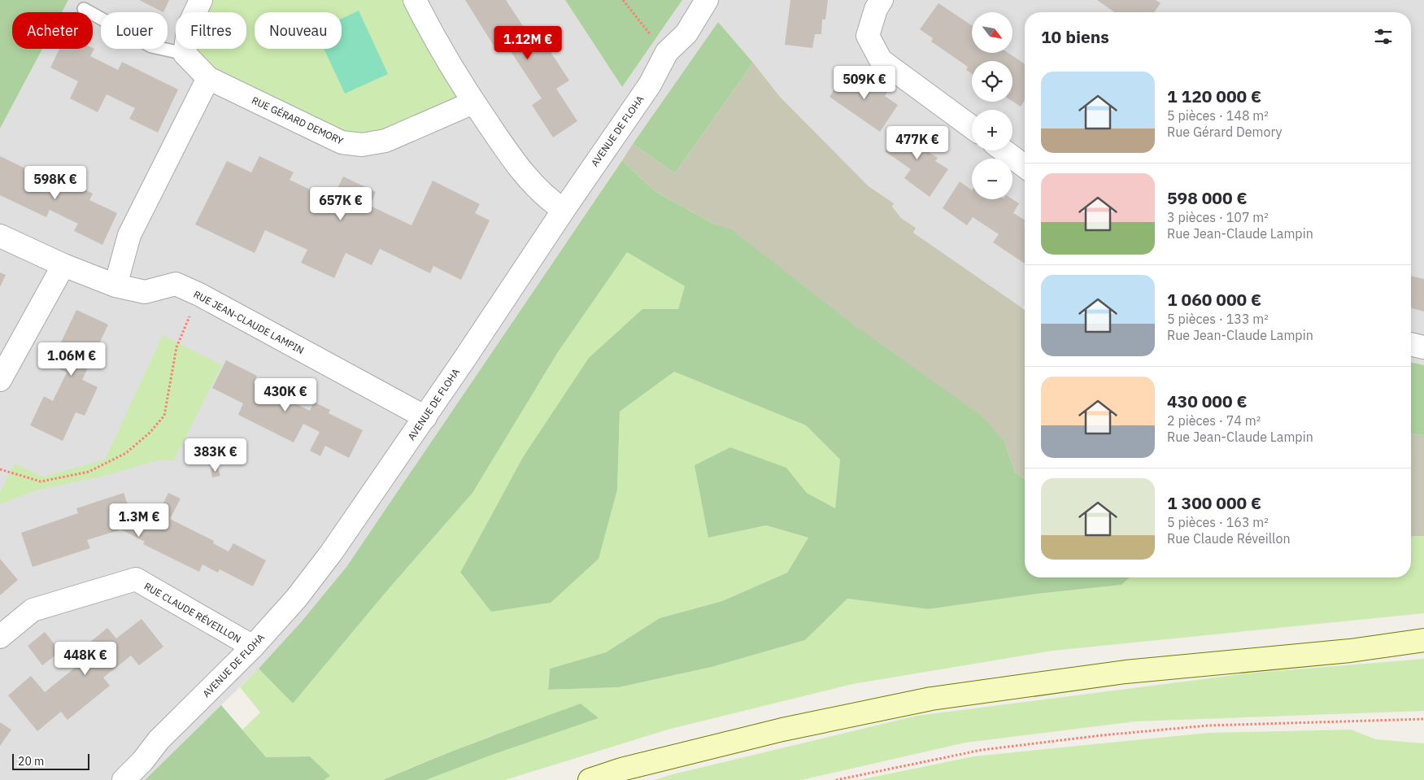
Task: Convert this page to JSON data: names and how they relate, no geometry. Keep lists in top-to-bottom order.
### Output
{
  "streets": {
    "street": [
      "RUE GÉRARD DEMORY",
      "AVENUE DE FLOHA",
      "RUE JEAN-CLAUDE LAMPIN",
      "RUE CLAUDE RÉVEILLON"
    ]
  },
  "crossings": [
    ["AVENUE DE FLOHA", "RUE JEAN-CLAUDE LAMPIN"],
    ["AVENUE DE FLOHA", "RUE CLAUDE RÉVEILLON"]
  ],
  "scale_bar": "20 m",
  "north": "bottom right",
  "page": {
    "map_buttons": ["+", "−"],
    "chip": [
      "Acheter",
      "Louer",
      "Filtres",
      "Nouveau"
    ],
    "heading": "10 biens",
    "price": [
      "1.12M €",
      "509K €",
      "477K €",
      "598K €",
      "657K €",
      "1.06M €",
      "430K €",
      "383K €",
      "1.3M €",
      "448K €"
    ],
    "list": [
      {
        "name": "1 120 000 €",
        "note": "5 pièces · 148 m² · Rue Gérard Demory"
      },
      {
        "name": "598 000 €",
        "note": "3 pièces · 107 m² · Rue Jean-Claude Lampin"
      },
      {
        "name": "1 060 000 €",
        "note": "5 pièces · 133 m² · Rue Jean-Claude Lampin"
      },
      {
        "name": "430 000 €",
        "note": "2 pièces · 74 m² · Rue Jean-Claude Lampin"
      },
      {
        "name": "1 300 000 €",
        "note": "5 pièces · 163 m² · Rue Claude Réveillon"
      }
    ],
    "scale": "20 m"
  }
}
